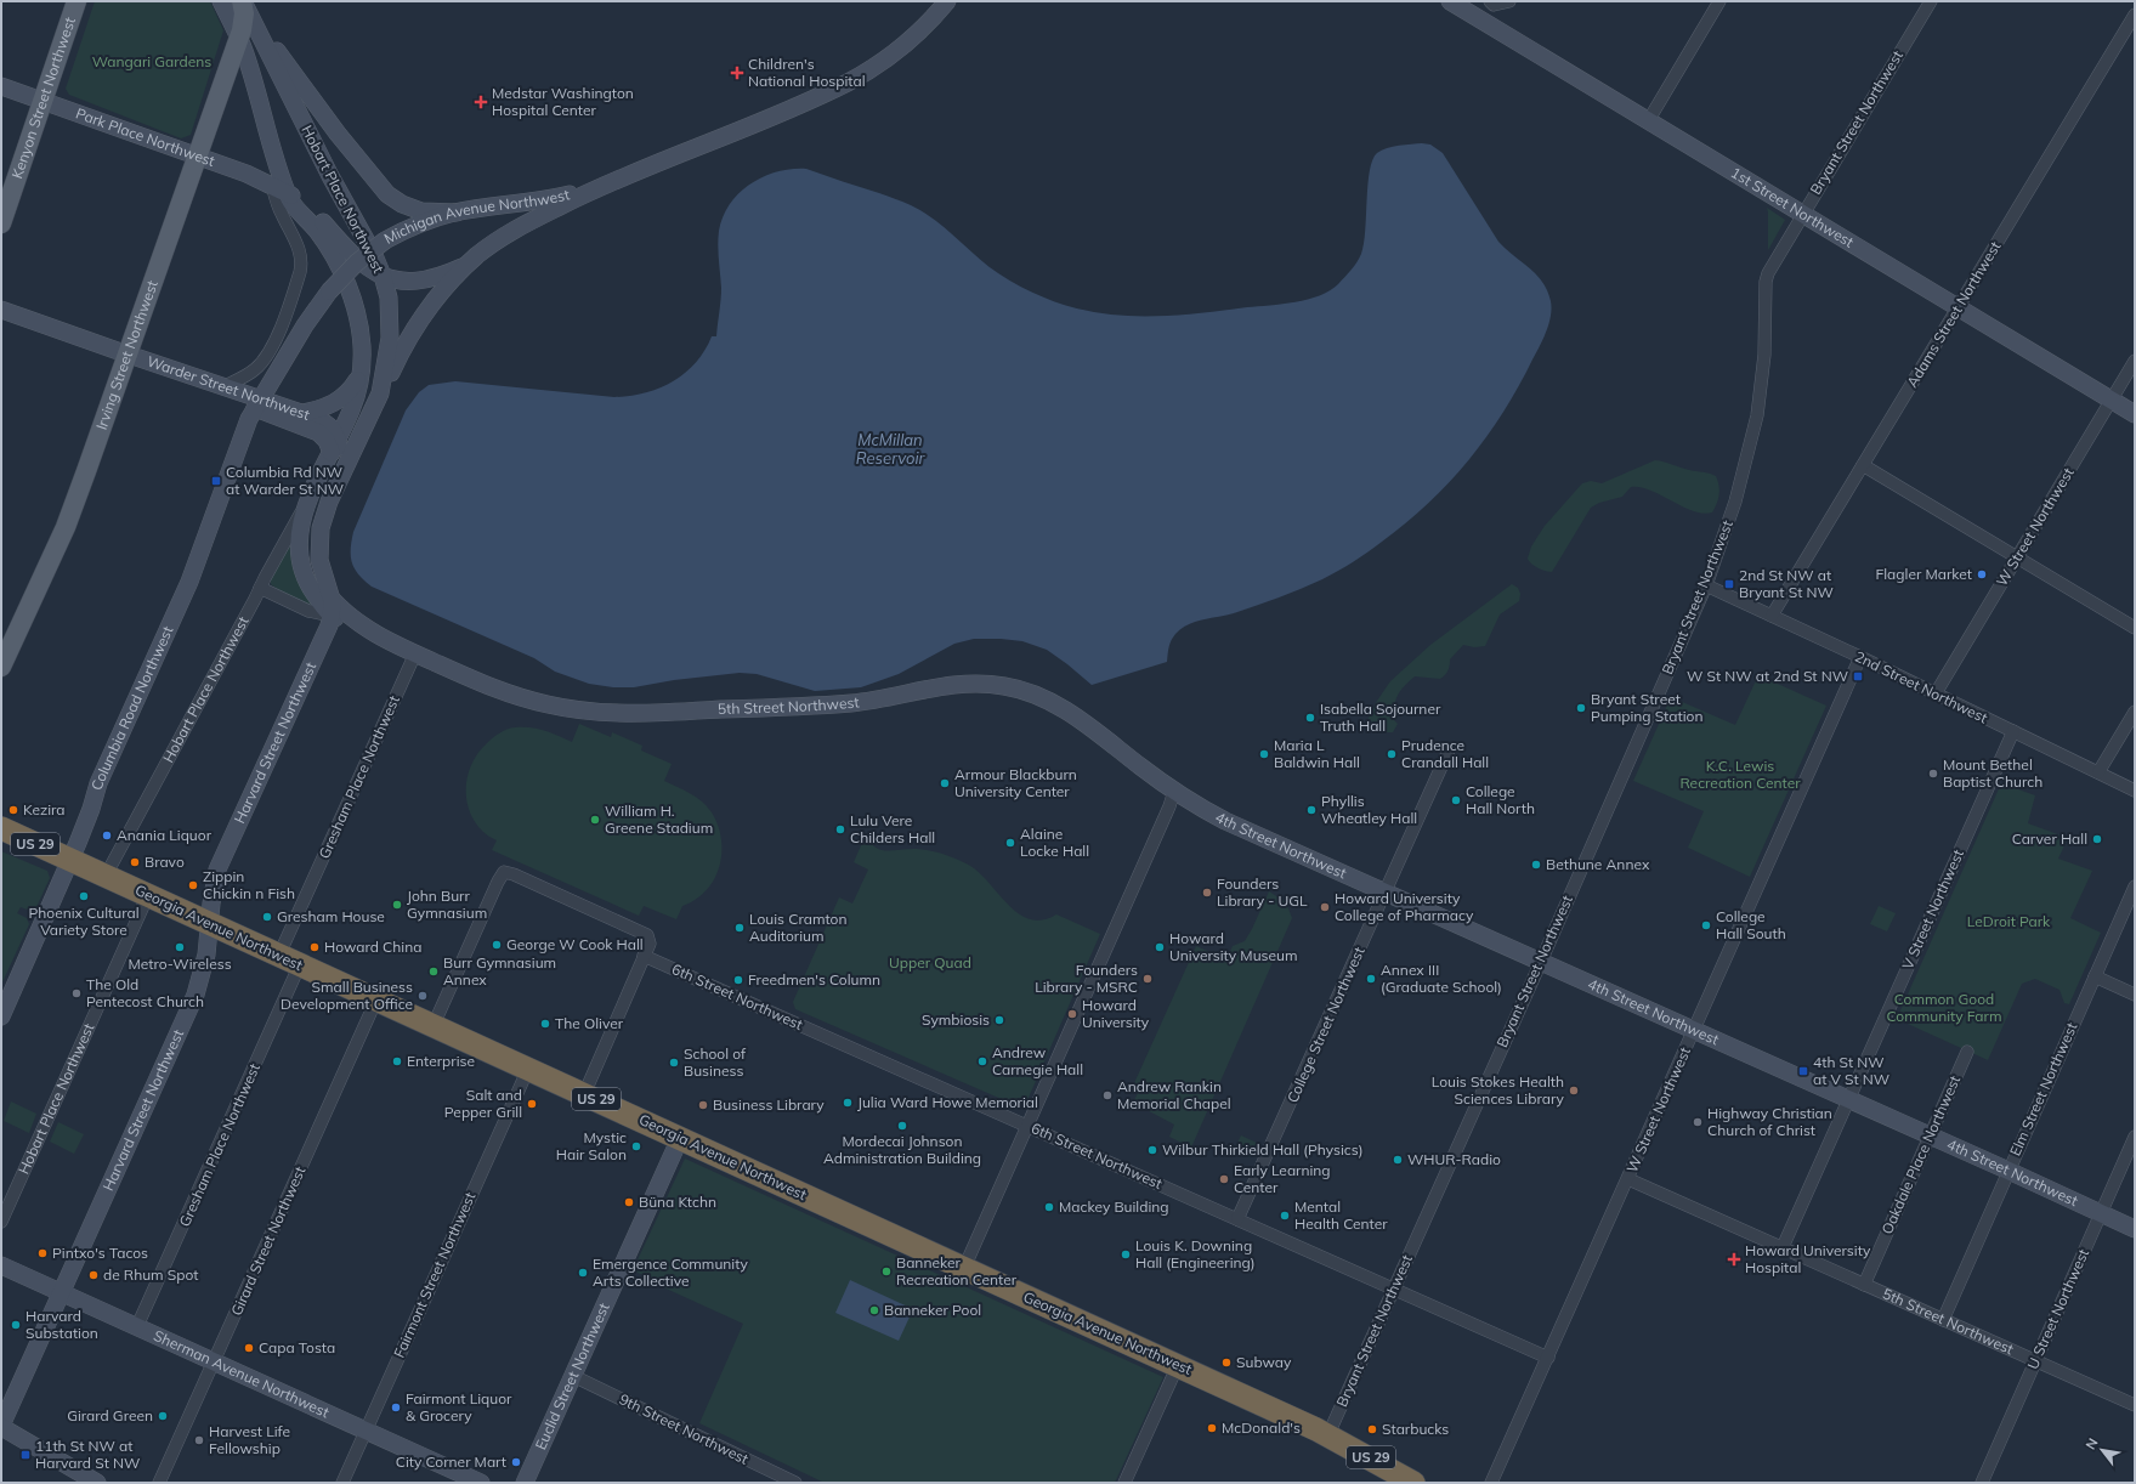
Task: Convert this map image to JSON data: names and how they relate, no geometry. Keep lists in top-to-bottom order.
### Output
{
  "streets": {
    "highway": ["US 29", "Georgia Avenue Northwest"],
    "main road": [
      "Kenyon Street Northwest",
      "Park Place Northwest",
      "Hobart Place Northwest",
      "1st Street Northwest",
      "Michigan Avenue Northwest",
      "Irving Street Northwest",
      "Warder Street Northwest",
      "5th Street Northwest",
      "Columbia Road Northwest",
      "Harvard Street Northwest",
      "4th Street Northwest",
      "Sherman Avenue Northwest",
      "Euclid Street Northwest"
    ],
    "street": [
      "Bryant Street Northwest",
      "Adams Street Northwest",
      "W Street Northwest",
      "2nd Street Northwest",
      "Gresham Place Northwest",
      "V Street Northwest",
      "6th Street Northwest",
      "College Street Northwest",
      "Elm Street Northwest",
      "Oakdale Place Northwest",
      "Girard Street Northwest",
      "Fairmont Street Northwest",
      "U Street Northwest",
      "9th Street Northwest"
    ]
  },
  "crossings": [
    ["Kenyon Street Northwest", "Park Place Northwest"],
    ["Bryant Street Northwest", "1st Street Northwest"],
    ["Bryant Street Northwest", "2nd Street Northwest"],
    ["Bryant Street Northwest", "4th Street Northwest"],
    ["Bryant Street Northwest", "Georgia Avenue Northwest"],
    ["Bryant Street Northwest", "6th Street Northwest"],
    ["Park Place Northwest", "Hobart Place Northwest"],
    ["Park Place Northwest", "Irving Street Northwest"],
    ["Hobart Place Northwest", "Michigan Avenue Northwest"],
    ["Hobart Place Northwest", "Irving Street Northwest"],
    ["Hobart Place Northwest", "Warder Street Northwest"],
    ["Hobart Place Northwest", "5th Street Northwest"],
    ["Hobart Place Northwest", "Harvard Street Northwest"],
    ["Hobart Place Northwest", "Georgia Avenue Northwest"],
    ["1st Street Northwest", "Adams Street Northwest"],
    ["1st Street Northwest", "W Street Northwest"],
    ["Michigan Avenue Northwest", "Warder Street Northwest"],
    ["Michigan Avenue Northwest", "Columbia Road Northwest"],
    ["Adams Street Northwest", "2nd Street Northwest"],
    ["Irving Street Northwest", "Warder Street Northwest"],
    ["Warder Street Northwest", "Columbia Road Northwest"],
    ["W Street Northwest", "2nd Street Northwest"],
    ["W Street Northwest", "5th Street Northwest"],
    ["W Street Northwest", "4th Street Northwest"],
    ["W Street Northwest", "6th Street Northwest"],
    ["2nd Street Northwest", "V Street Northwest"],
    ["5th Street Northwest", "Harvard Street Northwest"],
    ["5th Street Northwest", "Gresham Place Northwest"],
    ["5th Street Northwest", "4th Street Northwest"],
    ["5th Street Northwest", "V Street Northwest"],
    ["5th Street Northwest", "Elm Street Northwest"],
    ["5th Street Northwest", "Oakdale Place Northwest"],
    ["5th Street Northwest", "U Street Northwest"],
    ["Columbia Road Northwest", "Georgia Avenue Northwest"],
    ["Harvard Street Northwest", "Georgia Avenue Northwest"],
    ["Harvard Street Northwest", "Sherman Avenue Northwest"],
    ["Gresham Place Northwest", "Georgia Avenue Northwest"],
    ["Gresham Place Northwest", "Sherman Avenue Northwest"],
    ["4th Street Northwest", "V Street Northwest"],
    ["4th Street Northwest", "College Street Northwest"],
    ["4th Street Northwest", "Elm Street Northwest"],
    ["4th Street Northwest", "Oakdale Place Northwest"],
    ["4th Street Northwest", "U Street Northwest"],
    ["Georgia Avenue Northwest", "Girard Street Northwest"],
    ["Georgia Avenue Northwest", "Fairmont Street Northwest"],
    ["Georgia Avenue Northwest", "Euclid Street Northwest"],
    ["6th Street Northwest", "College Street Northwest"],
    ["Girard Street Northwest", "Sherman Avenue Northwest"],
    ["Fairmont Street Northwest", "Sherman Avenue Northwest"],
    ["Euclid Street Northwest", "9th Street Northwest"]
  ],
  "water": ["McMillan Reservoir"],
  "parks": [
    "Wangari Gardens",
    "K.C. Lewis Recreation Center",
    "LeDroit Park",
    "Upper Quad",
    "Common Good Community Farm"
  ],
  "places": {
    "health": ["Children's National Hospital", "Medstar Washington Hospital Center", "Howard University Hospital"],
    "transit": [
      "Columbia Rd NW at Warder St NW",
      "2nd St NW at Bryant St NW",
      "W St NW at 2nd St NW",
      "4th St NW at V St NW",
      "11th St NW at Harvard St NW"
    ],
    "other": [
      "Flagler Market",
      "Bryant Street Pumping Station",
      "Isabella Sojourner Truth Hall",
      "Maria L Baldwin Hall",
      "Prudence Crandall Hall",
      "Mount Bethel Baptist Church",
      "Armour Blackburn University Center",
      "College Hall North",
      "Kezira",
      "Phyllis Wheatley Hall",
      "William H. Greene Stadium",
      "Lulu Vere Childers Hall",
      "Anania Liquor",
      "Carver Hall",
      "Alaine Locke Hall",
      "Bravo",
      "Bethune Annex",
      "Zippin Chickin n Fish",
      "Founders Library - UGL",
      "Phoenix Cultural Variety Store",
      "John Burr Gymnasium",
      "Howard University College of Pharmacy",
      "Gresham House",
      "College Hall South",
      "Louis Cramton Auditorium",
      "George W Cook Hall",
      "Metro-Wireless",
      "Howard China",
      "Howard University Museum",
      "Burr Gymnasium Annex",
      "Founders Library - MSRC",
      "Annex III (Graduate School)",
      "Freedmen's Column",
      "The Old Pentecost Church",
      "Small Business Development Office",
      "Howard University",
      "Symbiosis",
      "The Oliver",
      "Enterprise",
      "Andrew Carnegie Hall",
      "School of Business",
      "Louis Stokes Health Sciences Library",
      "Andrew Rankin Memorial Chapel",
      "Julia Ward Howe Memorial",
      "Salt and Pepper Grill",
      "Business Library",
      "Highway Christian Church of Christ",
      "Mordecai Johnson Administration Building",
      "Mystic Hair Salon",
      "Wilbur Thirkield Hall (Physics)",
      "WHUR-Radio",
      "Early Learning Center",
      "Büna Ktchn",
      "Mackey Building",
      "Mental Health Center",
      "Pintxo's Tacos",
      "Louis K. Downing Hall (Engineering)",
      "Banneker Recreation Center",
      "Emergence Community Arts Collective",
      "de Rhum Spot",
      "Banneker Pool",
      "Harvard Substation",
      "Capa Tosta",
      "Subway",
      "Fairmont Liquor & Grocery",
      "Girard Green",
      "McDonald's",
      "Starbucks",
      "Harvest Life Fellowship",
      "City Corner Mart"
    ]
  },
  "north": "top left"
}
